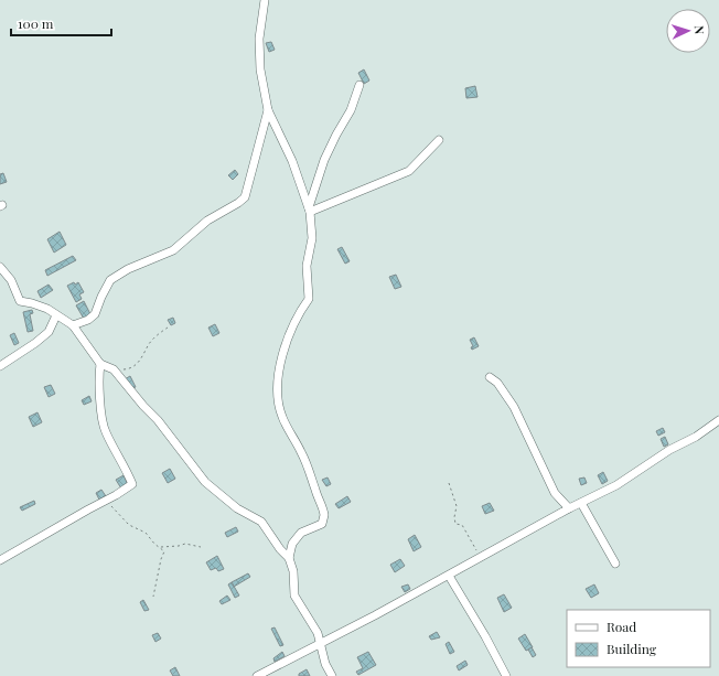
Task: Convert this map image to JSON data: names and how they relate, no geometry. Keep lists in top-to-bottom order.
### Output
{
  "legend": ["Road", "Building"],
  "scale_bar": "100 m",
  "north": "right"
}
